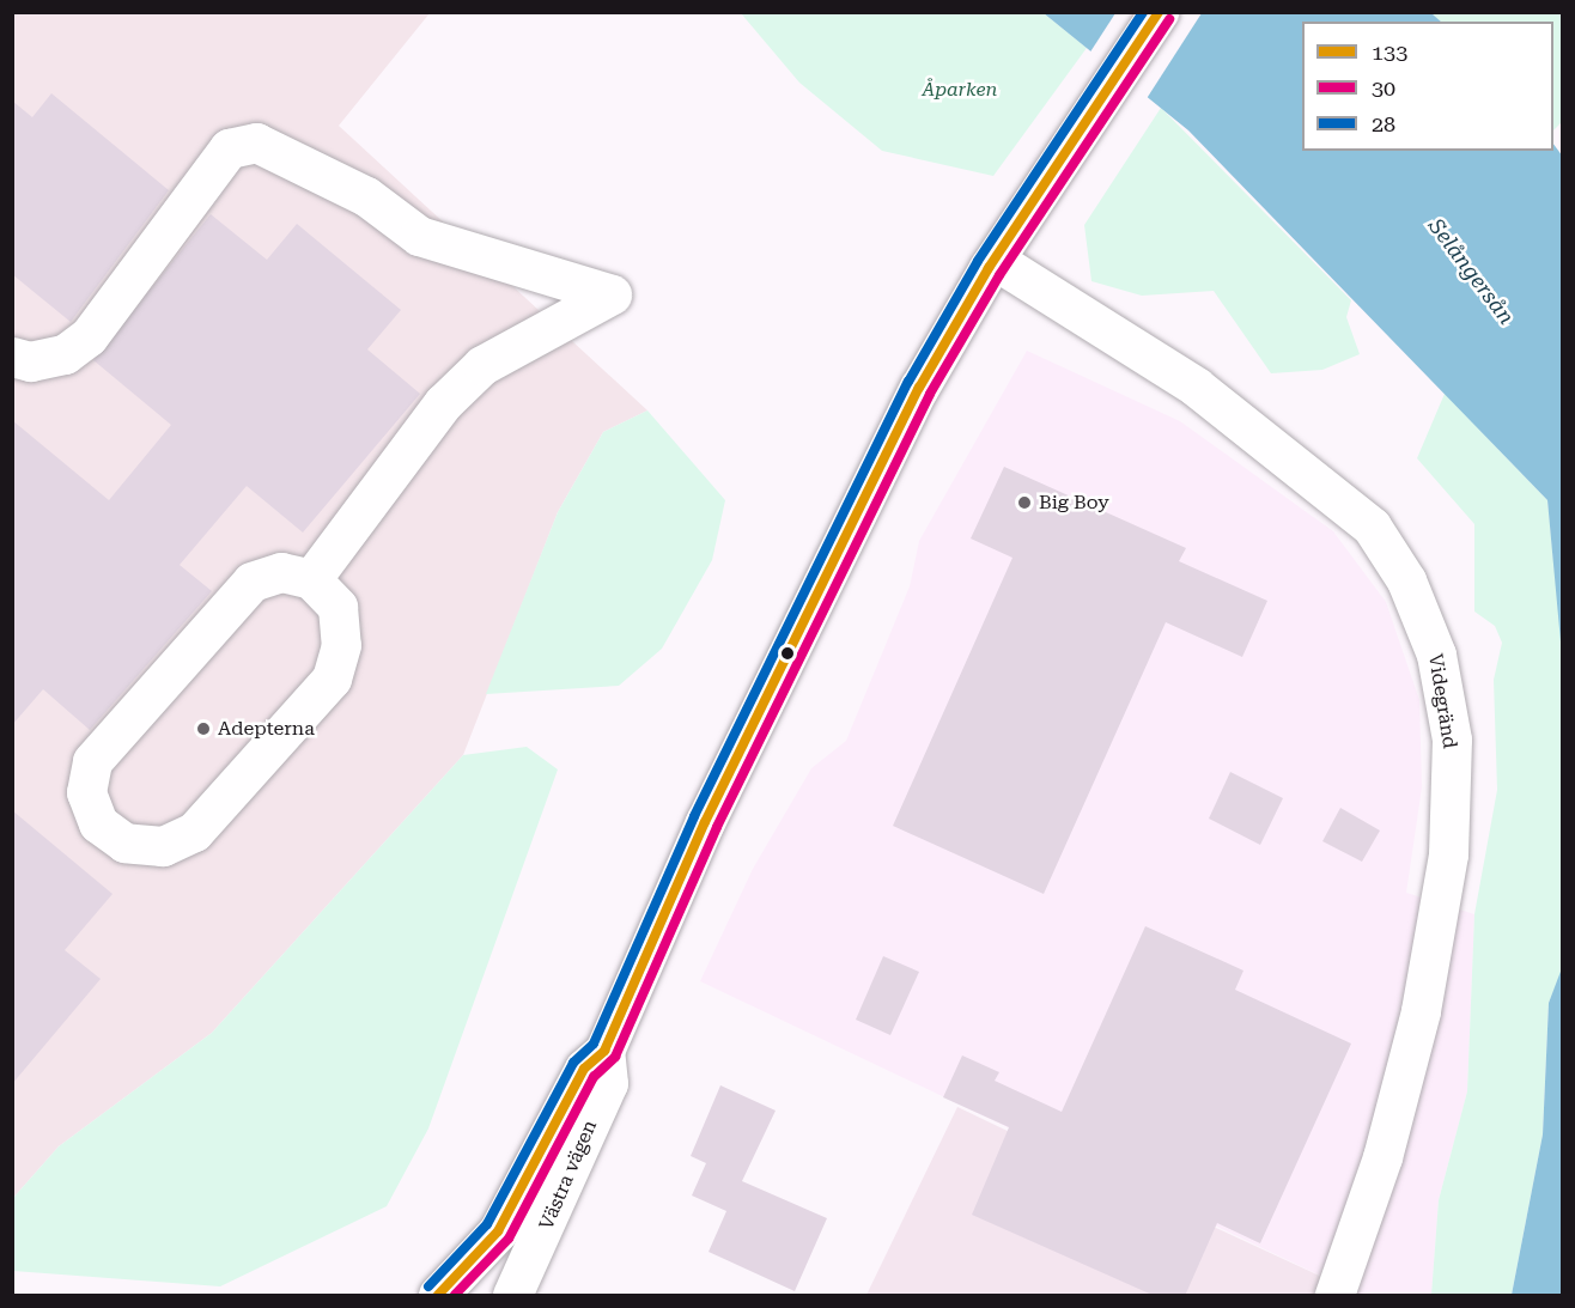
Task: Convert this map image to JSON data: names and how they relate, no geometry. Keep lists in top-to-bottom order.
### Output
{
  "streets": {
    "street": ["Videgränd", "Västra vägen"]
  },
  "crossings": [
    ["Videgränd", "Västra vägen"]
  ],
  "water": ["Selångersån"],
  "parks": ["Åparken"],
  "places": ["Big Boy", "Adepterna"],
  "lines": ["transit line 133", "transit line 28", "transit line 30"],
  "legend": ["133", "30", "28"]
}
